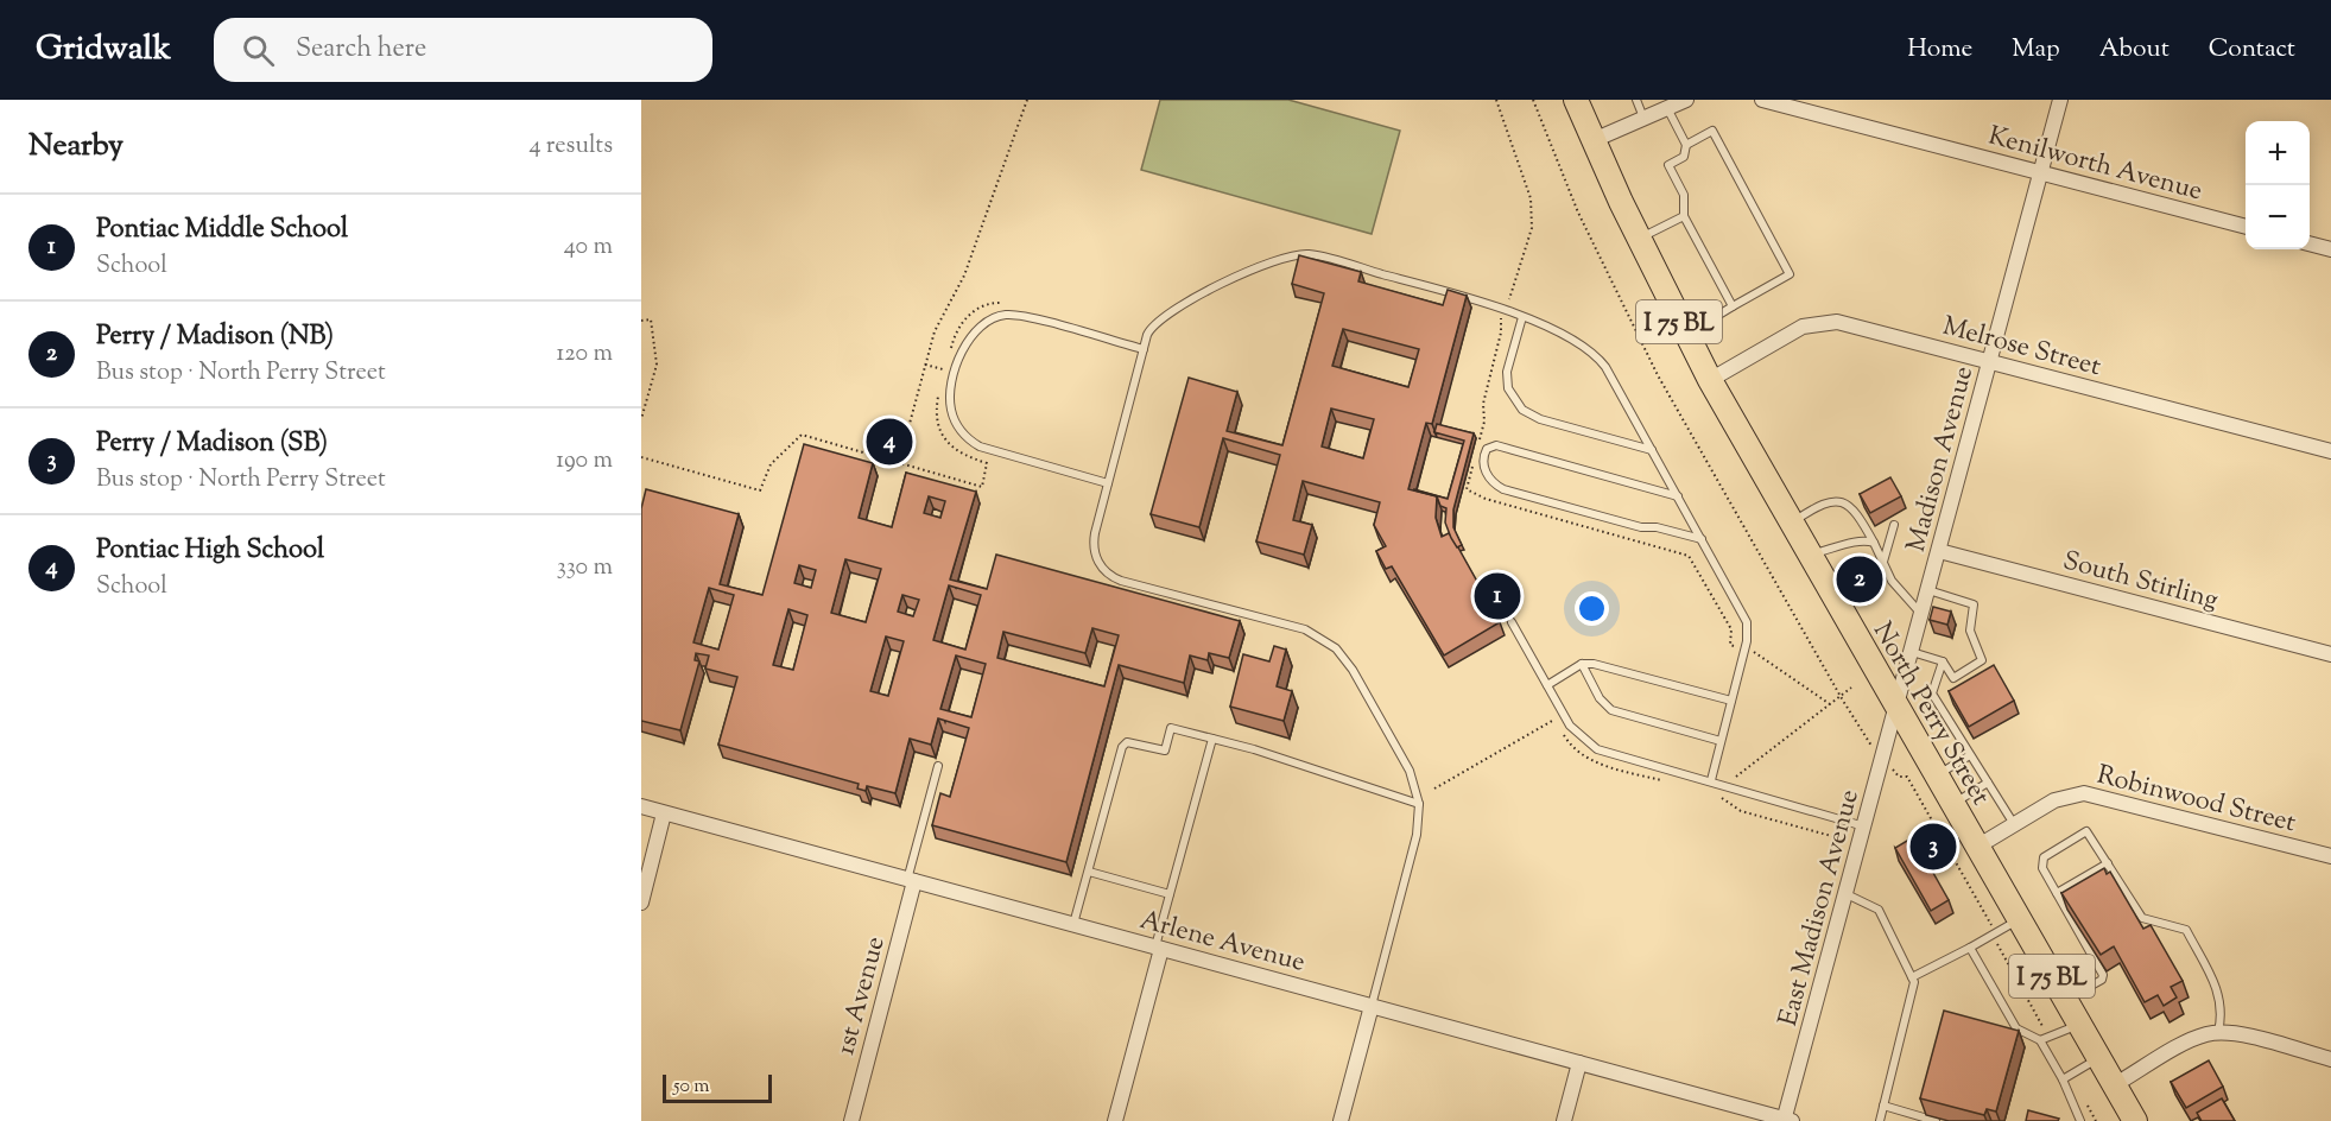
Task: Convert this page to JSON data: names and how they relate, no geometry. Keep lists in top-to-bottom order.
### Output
{
  "streets": {
    "main road": ["I 75 BL", "North Perry Street"],
    "street": [
      "Kenilworth Avenue",
      "Melrose Street",
      "Madison Avenue",
      "South Stirling",
      "Robinwood Street",
      "East Madison Avenue",
      "Arlene Avenue",
      "1st Avenue"
    ]
  },
  "crossings": [
    ["Kenilworth Avenue", "Madison Avenue"],
    ["Melrose Street", "Madison Avenue"],
    ["Melrose Street", "North Perry Street"],
    ["Madison Avenue", "South Stirling"],
    ["Madison Avenue", "North Perry Street"],
    ["Madison Avenue", "East Madison Avenue"],
    ["North Perry Street", "Robinwood Street"],
    ["North Perry Street", "East Madison Avenue"],
    ["East Madison Avenue", "Arlene Avenue"],
    ["Arlene Avenue", "1st Avenue"]
  ],
  "scale_bar": "50 m",
  "page": {
    "header": "Gridwalk",
    "search": "Search here",
    "nav": [
      "Home",
      "Map",
      "About",
      "Contact"
    ],
    "heading": ["Nearby", "4 results"],
    "map_buttons": ["+", "−"],
    "list": [
      {
        "mark": "1",
        "name": "Pontiac Middle School",
        "note": "School",
        "value": "40 m"
      },
      {
        "mark": "2",
        "name": "Perry / Madison (NB)",
        "note": "Bus stop · North Perry Street",
        "value": "120 m"
      },
      {
        "mark": "3",
        "name": "Perry / Madison (SB)",
        "note": "Bus stop · North Perry Street",
        "value": "190 m"
      },
      {
        "mark": "4",
        "name": "Pontiac High School",
        "note": "School",
        "value": "330 m"
      }
    ],
    "pins": [
      "4",
      "2",
      "1",
      "3"
    ],
    "scale": "50 m"
  }
}
